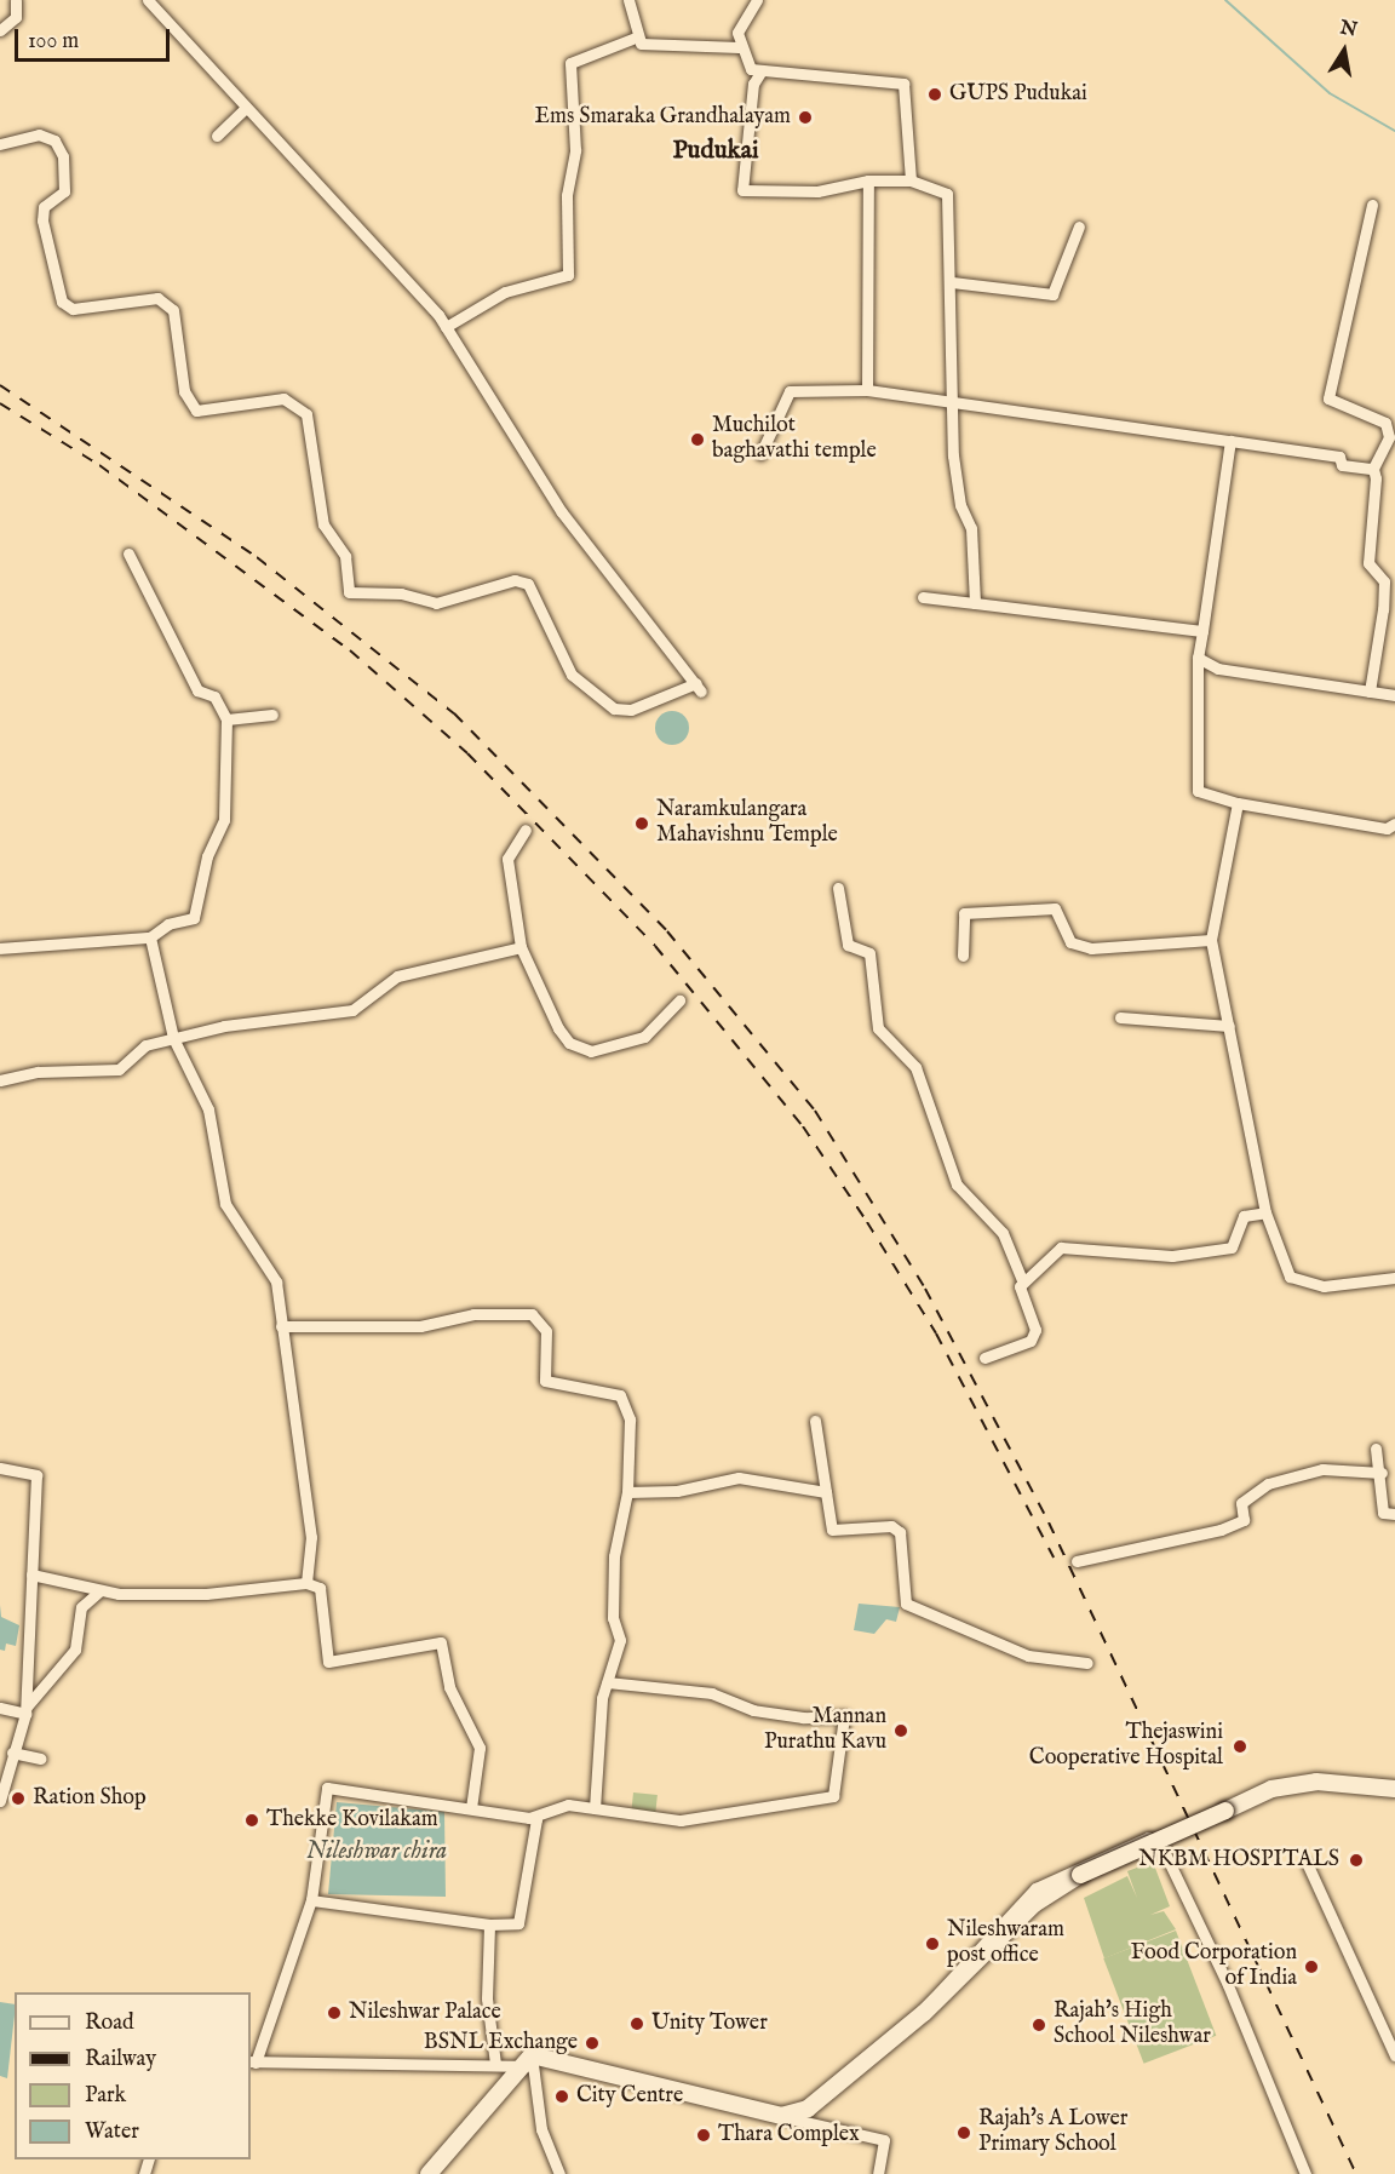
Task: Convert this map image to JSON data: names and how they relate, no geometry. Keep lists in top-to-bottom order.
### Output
{
  "districts": ["Pudukai"],
  "water": ["Nileshwar chira"],
  "places": [
    "GUPS Pudukai",
    "Ems Smaraka Grandhalayam",
    "Muchilot baghavathi temple",
    "Naramkulangara Mahavishnu Temple",
    "Mannan Purathu Kavu",
    "Thejaswini Cooperative Hospital",
    "Ration Shop",
    "Thekke Kovilakam",
    "NKBM HOSPITALS",
    "Nileshwaram post office",
    "Food Corporation of India",
    "Nileshwar Palace",
    "Unity Tower",
    "Rajah's High School Nileshwar",
    "BSNL Exchange",
    "City Centre",
    "Rajah's A Lower Primary School",
    "Thara Complex"
  ],
  "legend": [
    "Road",
    "Railway",
    "Park",
    "Water"
  ],
  "scale_bar": "100 m",
  "north": "top"
}
